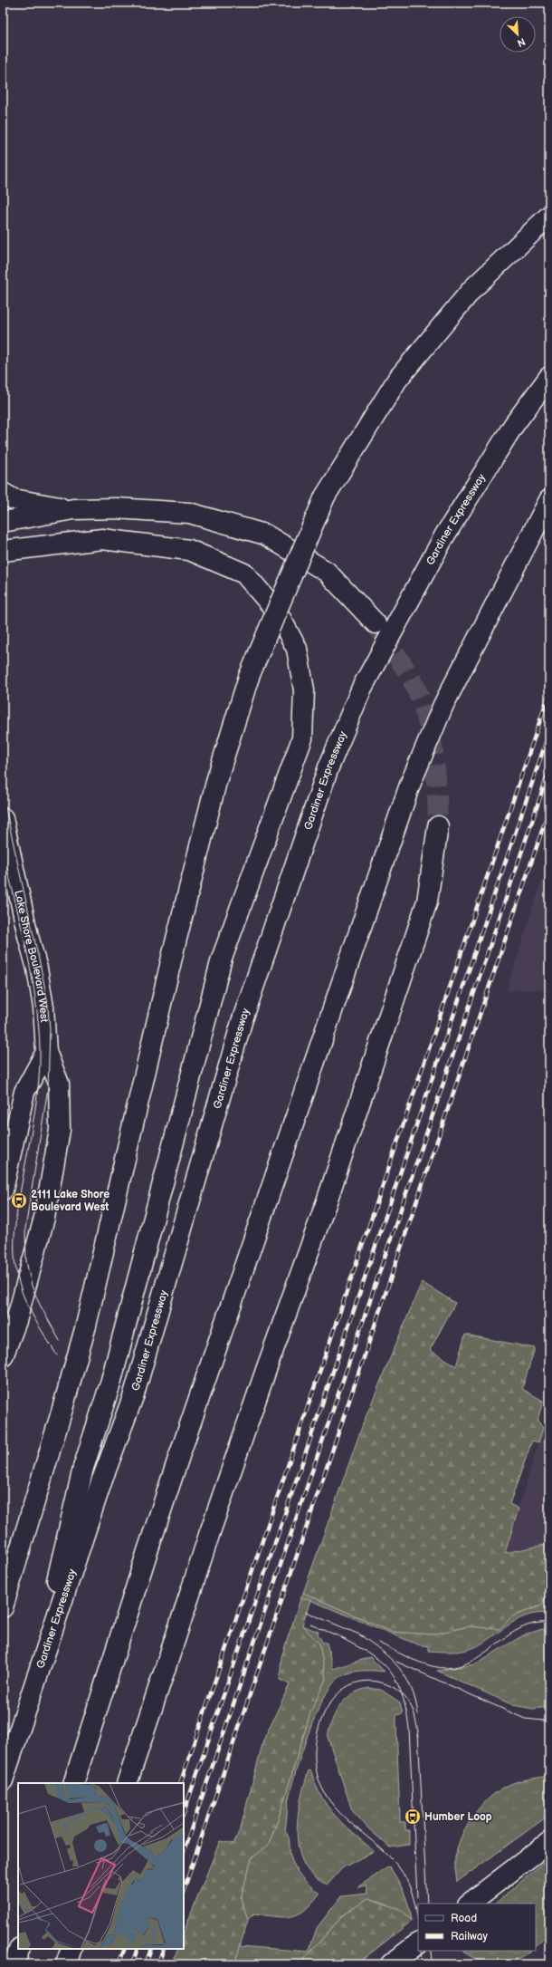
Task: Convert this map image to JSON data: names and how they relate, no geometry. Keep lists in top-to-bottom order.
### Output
{
  "streets": {
    "main road": ["Gardiner Expressway", "Lake Shore Boulevard West"]
  },
  "places": {
    "bus stop": ["2111 Lake Shore Boulevard West", "Humber Loop"]
  },
  "legend": ["Road", "Railway"],
  "north": "bottom right"
}
